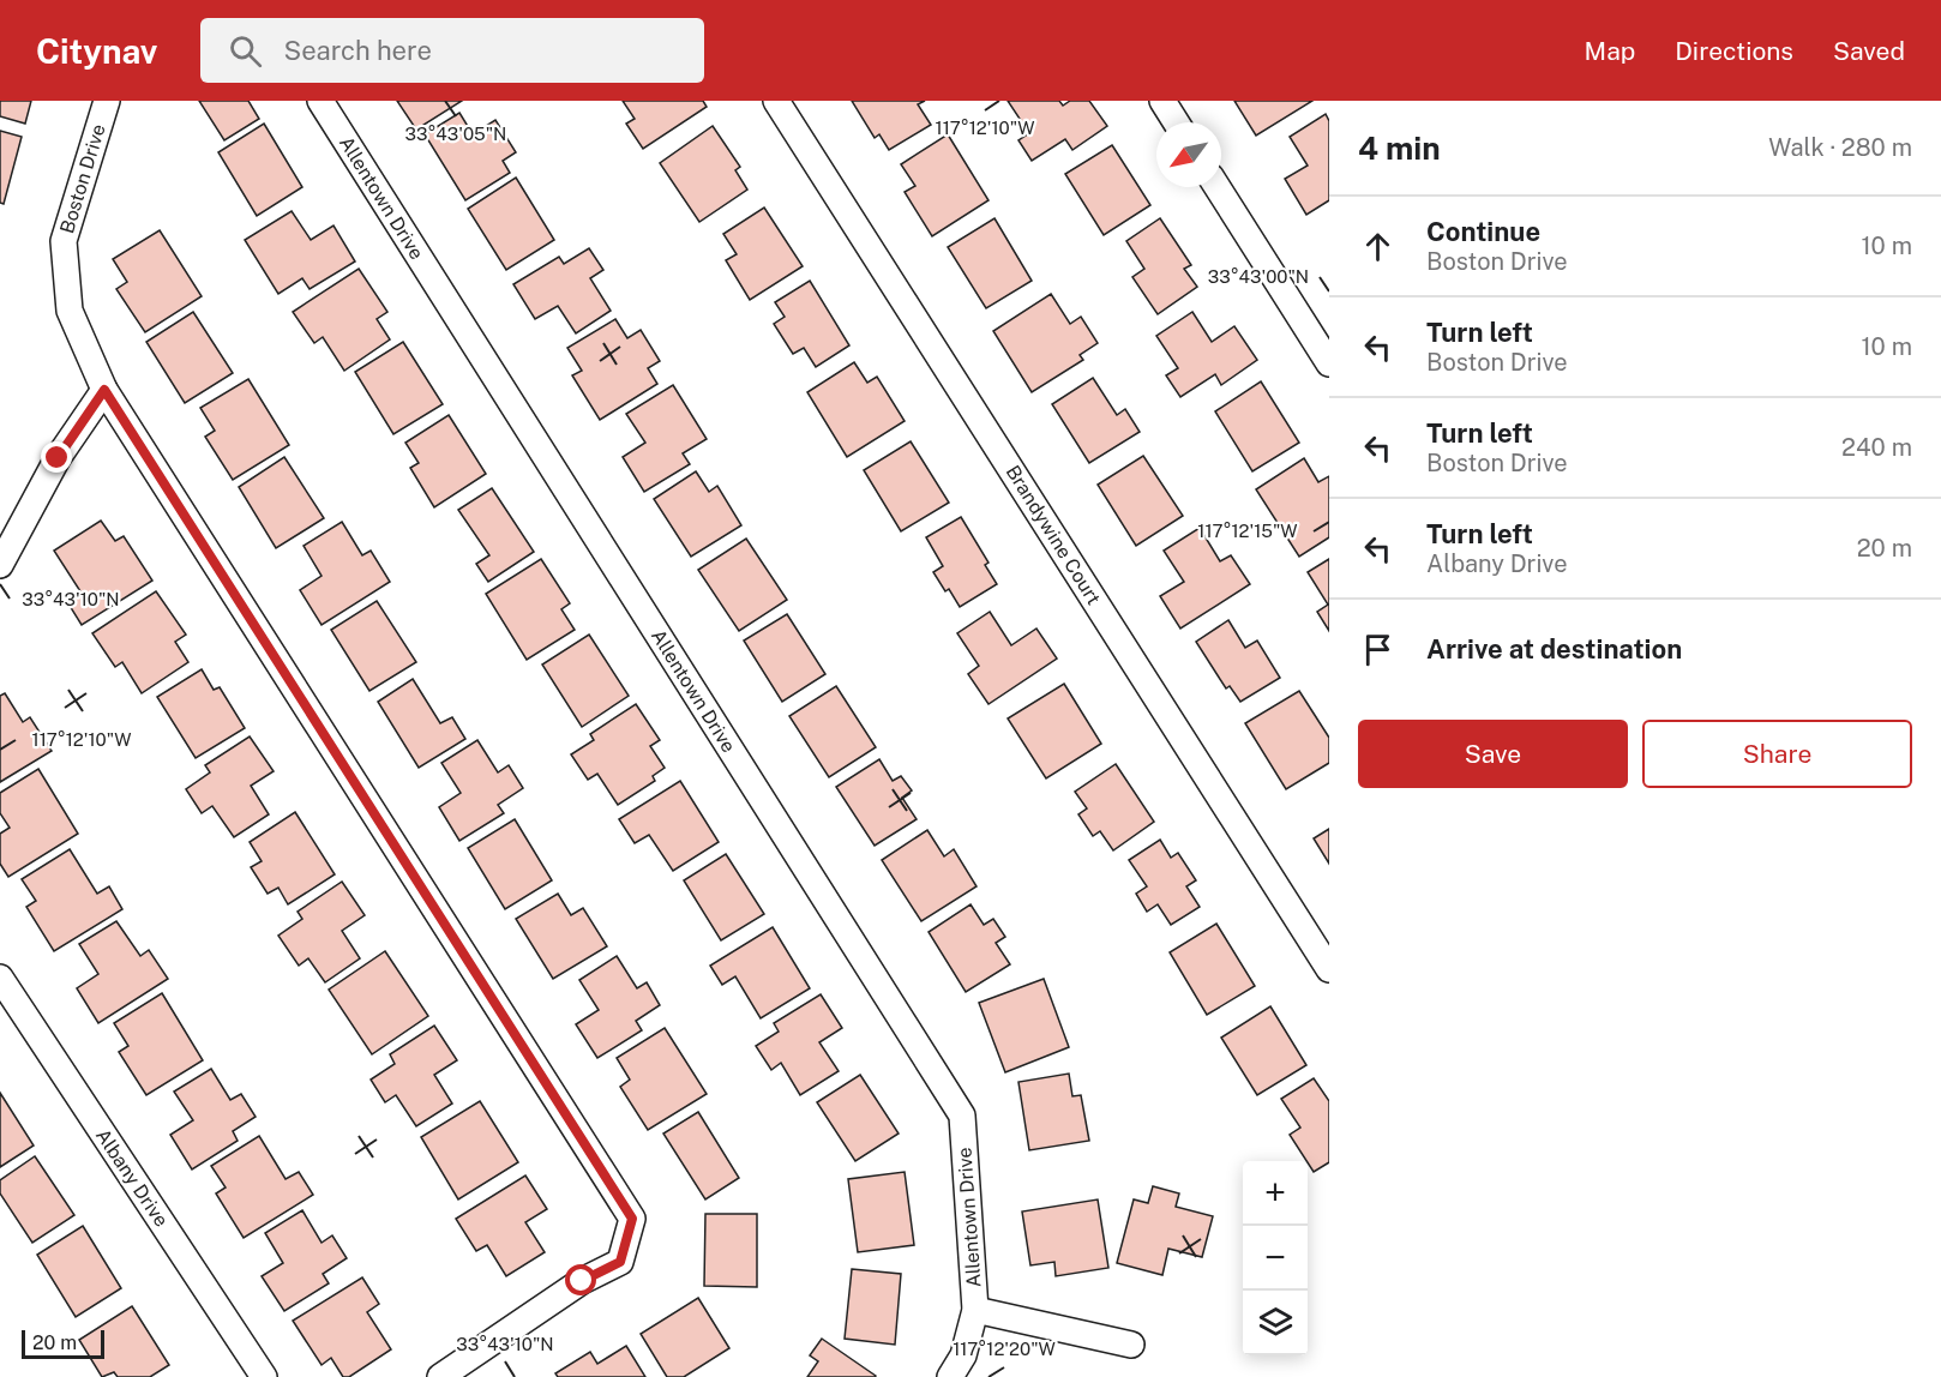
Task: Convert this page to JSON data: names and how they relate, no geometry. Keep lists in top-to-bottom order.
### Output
{
  "streets": {
    "street": [
      "Boston Drive",
      "Allentown Drive",
      "Brandywine Court",
      "Albany Drive"
    ]
  },
  "scale_bar": "20 m",
  "north": "bottom left",
  "page": {
    "header": "Citynav",
    "search": "Search here",
    "nav": ["Map", "Directions", "Saved"],
    "heading": ["4 min", "Walk · 280 m"],
    "list": [
      ["Continue", "Boston Drive", "10 m"],
      ["Turn left", "Boston Drive", "10 m"],
      ["Turn left", "Boston Drive", "240 m"],
      ["Turn left", "Albany Drive", "20 m"],
      "Arrive at destination"
    ],
    "buttons": ["Save", "Share"],
    "map_buttons": ["+", "−"],
    "scale": "20 m"
  },
  "coordinates": [
    "117°12'10\"W",
    "33°43'05\"N",
    "33°43'00\"N",
    "117°12'15\"W",
    "33°43'10\"N",
    "117°12'20\"W"
  ]
}
